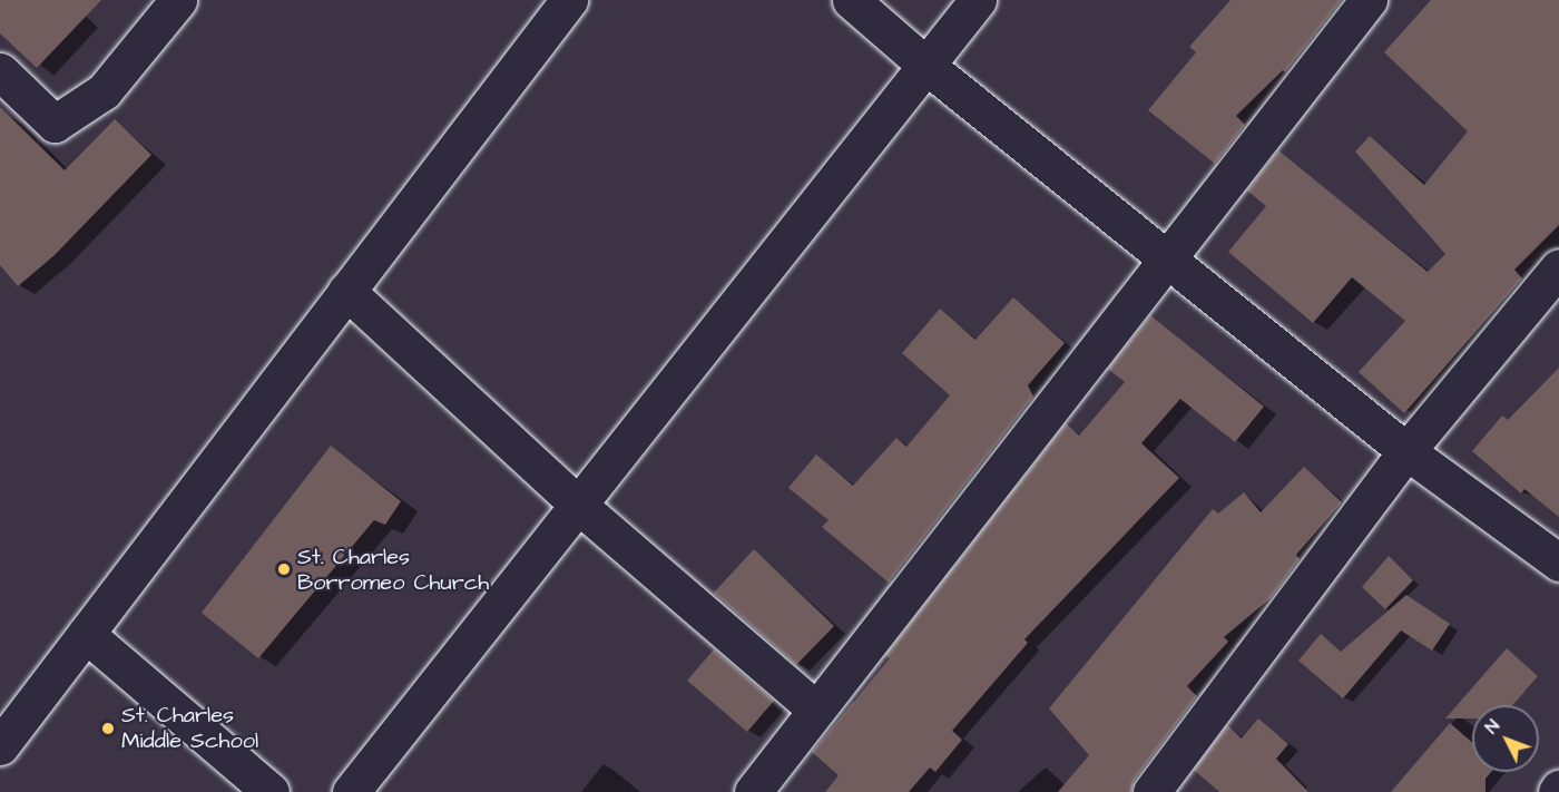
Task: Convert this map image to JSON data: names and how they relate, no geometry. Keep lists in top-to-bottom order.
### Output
{
  "places": ["St. Charles Borromeo Church", "St. Charles Middle School"],
  "north": "top left"
}
